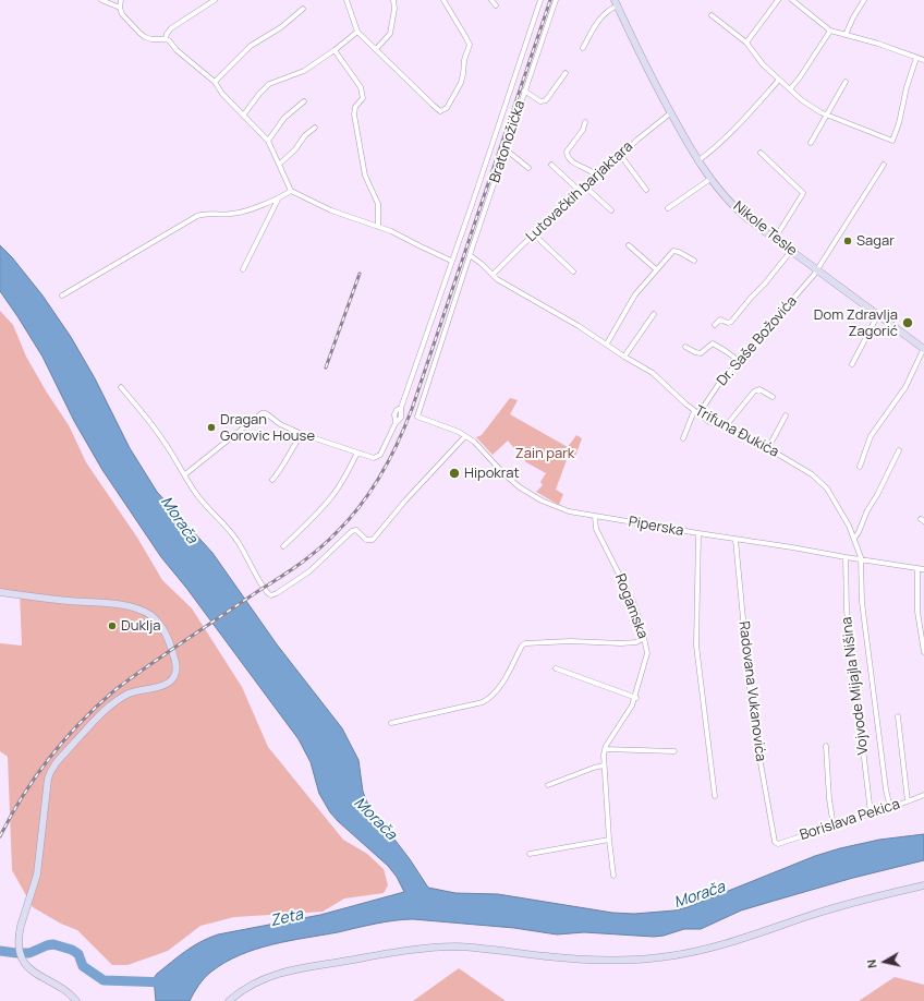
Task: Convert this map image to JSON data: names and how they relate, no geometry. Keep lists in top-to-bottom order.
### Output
{
  "streets": {
    "street": [
      "Bratonožićka",
      "Lutovačkih barjaktara",
      "Nikole Tesle",
      "Dr. Saše Božovića",
      "Trifuna Đukića",
      "Piperska",
      "Rogamska",
      "Vojvode Mijajla Nišina",
      "Radovana Vukanovića",
      "Borislava Pekica"
    ]
  },
  "crossings": [
    ["Bratonožićka", "Piperska"],
    ["Lutovačkih barjaktara", "Nikole Tesle"],
    ["Lutovačkih barjaktara", "Trifuna Đukića"],
    ["Nikole Tesle", "Dr. Saše Božovića"],
    ["Dr. Saše Božovića", "Trifuna Đukića"],
    ["Trifuna Đukića", "Piperska"],
    ["Trifuna Đukića", "Borislava Pekica"],
    ["Piperska", "Rogamska"],
    ["Piperska", "Vojvode Mijajla Nišina"],
    ["Piperska", "Radovana Vukanovića"],
    ["Vojvode Mijajla Nišina", "Borislava Pekica"],
    ["Radovana Vukanovića", "Borislava Pekica"]
  ],
  "water": ["Morača", "Zeta"],
  "parks": ["Zain park"],
  "places": [
    "Sagar",
    "Dom Zdravlja Zagorić",
    "Dragan Gorovic House",
    "Hipokrat",
    "Duklja"
  ],
  "north": "left"
}
